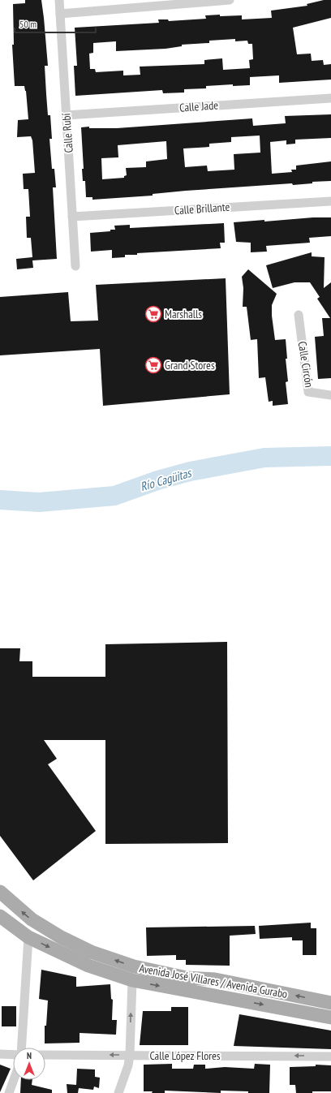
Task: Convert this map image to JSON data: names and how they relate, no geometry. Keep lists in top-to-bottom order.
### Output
{
  "streets": {
    "main road": ["Avenida José Villares / Avenida Gurabo"],
    "street": [
      "Calle Jade",
      "Calle Rubí",
      "Calle Brillante",
      "Calle Circón",
      "Calle López Flores"
    ]
  },
  "crossings": [
    ["Calle Jade", "Calle Rubí"],
    ["Calle Rubí", "Calle Brillante"]
  ],
  "one_way": ["Calle López Flores"],
  "water": ["Río Cagüitas"],
  "places": {
    "supermarket": ["Marshalls", "Grand Stores"]
  },
  "scale_bar": "50 m",
  "north": "top"
}
